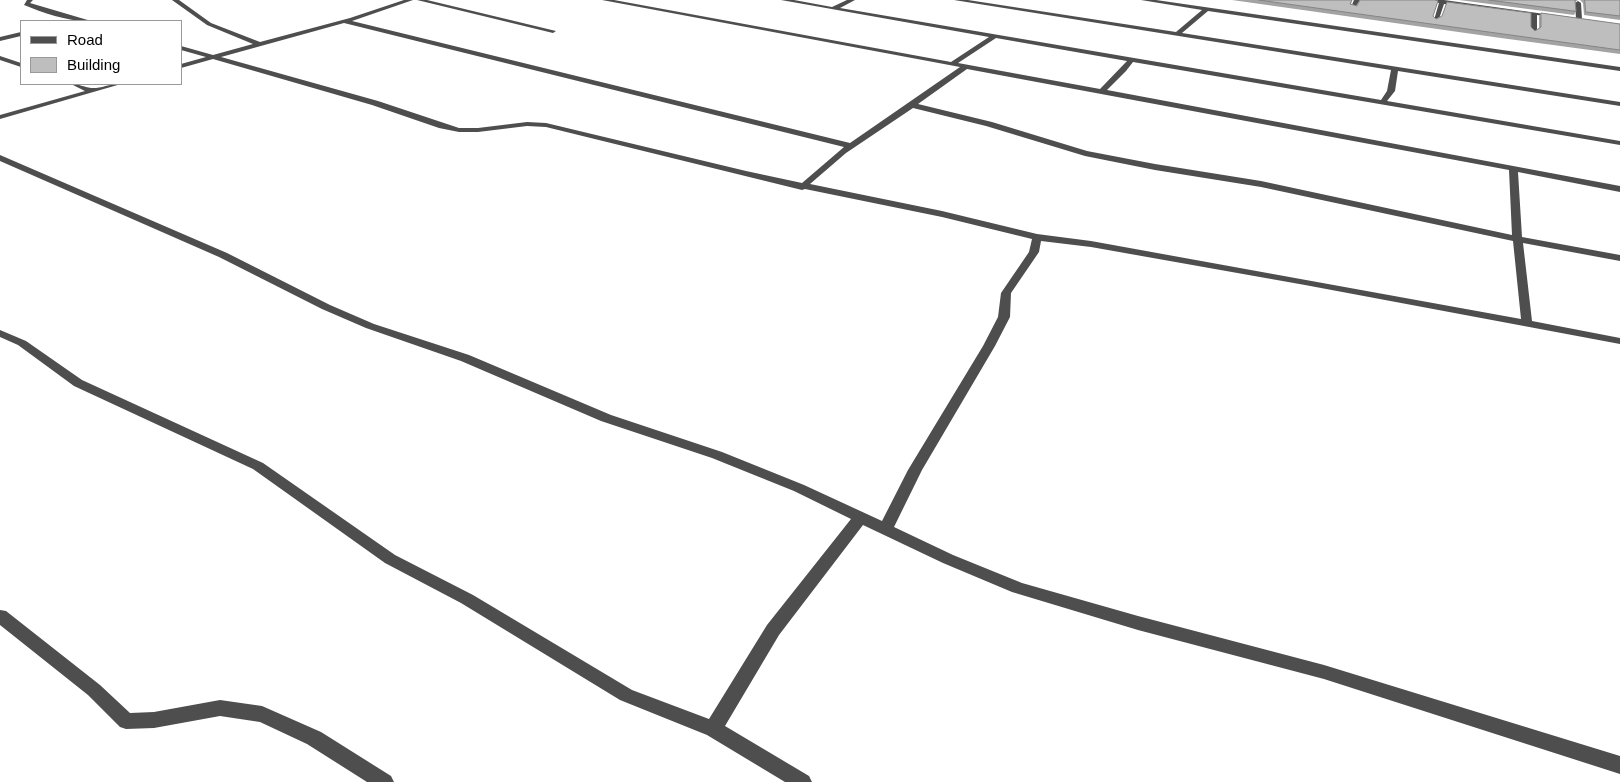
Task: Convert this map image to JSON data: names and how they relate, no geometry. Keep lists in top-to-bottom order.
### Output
{
  "legend": ["Road", "Building"]
}
